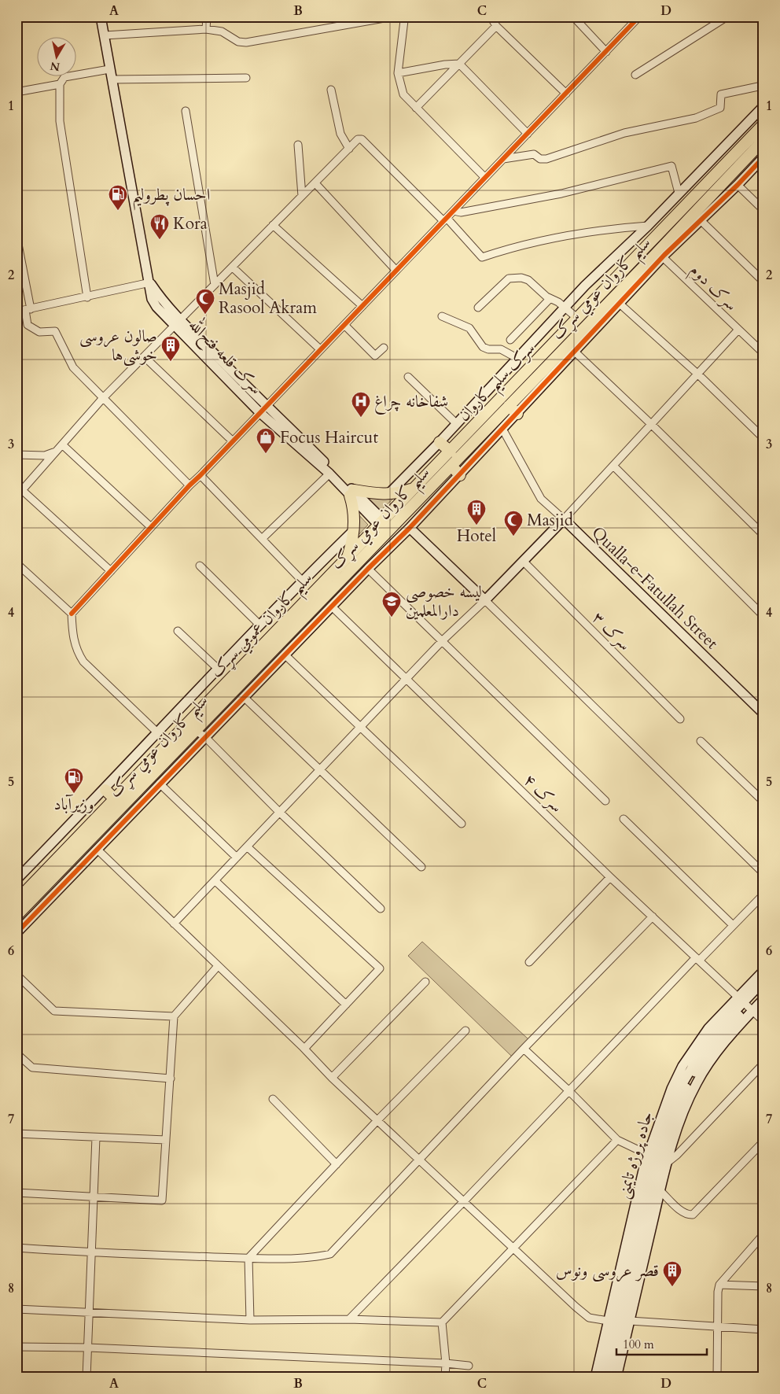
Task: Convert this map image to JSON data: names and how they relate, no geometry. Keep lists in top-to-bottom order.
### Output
{
  "streets": {
    "main road": ["سلیم کاروان عومي سړک", "سرک سلیم کاروان", "سلیم کاروان عمومي سړک"],
    "street": [
      "سرک دوم",
      "سرک قلعه فتح‌الله",
      "Qualla-e-Fatullah Street",
      "سرک ۳",
      "سرک ۴",
      "جاده پروژه تایمنی"
    ]
  },
  "crossings": [
    ["سرک دوم", "سلیم کاروان عومي سړک"],
    ["سرک دوم", "سرک سلیم کاروان"],
    ["سلیم کاروان عومي سړک", "سرک قلعه فتح‌الله"],
    ["سلیم کاروان عومي سړک", "سرک سلیم کاروان"],
    ["سلیم کاروان عومي سړک", "سلیم کاروان عمومي سړک"],
    ["سرک قلعه فتح‌الله", "سلیم کاروان عمومي سړک"],
    ["سرک سلیم کاروان", "سلیم کاروان عمومي سړک"],
    ["سرک ۴", "جاده پروژه تایمنی"]
  ],
  "places": {
    "fuel station": ["احسان پطرولیم", "وزیرآباد"],
    "restaurant": ["Kora"],
    "mosque": ["Masjid Rasool Akram", "Masjid"],
    "building": ["صالون عروسی خوشی‌ها", "Hotel", "قصر عروسی ونوس"],
    "hospital": ["شفاخانه چراغ"],
    "shop": ["Focus Haircut"],
    "school or university": ["لیسه خصوصی دارالمعلمین"]
  },
  "scale_bar": "100 m",
  "north": "bottom",
  "grid": {
    "columns": [
      "A",
      "B",
      "C",
      "D"
    ],
    "rows": [
      "1",
      "2",
      "3",
      "4",
      "5",
      "6",
      "7",
      "8"
    ]
  }
}
